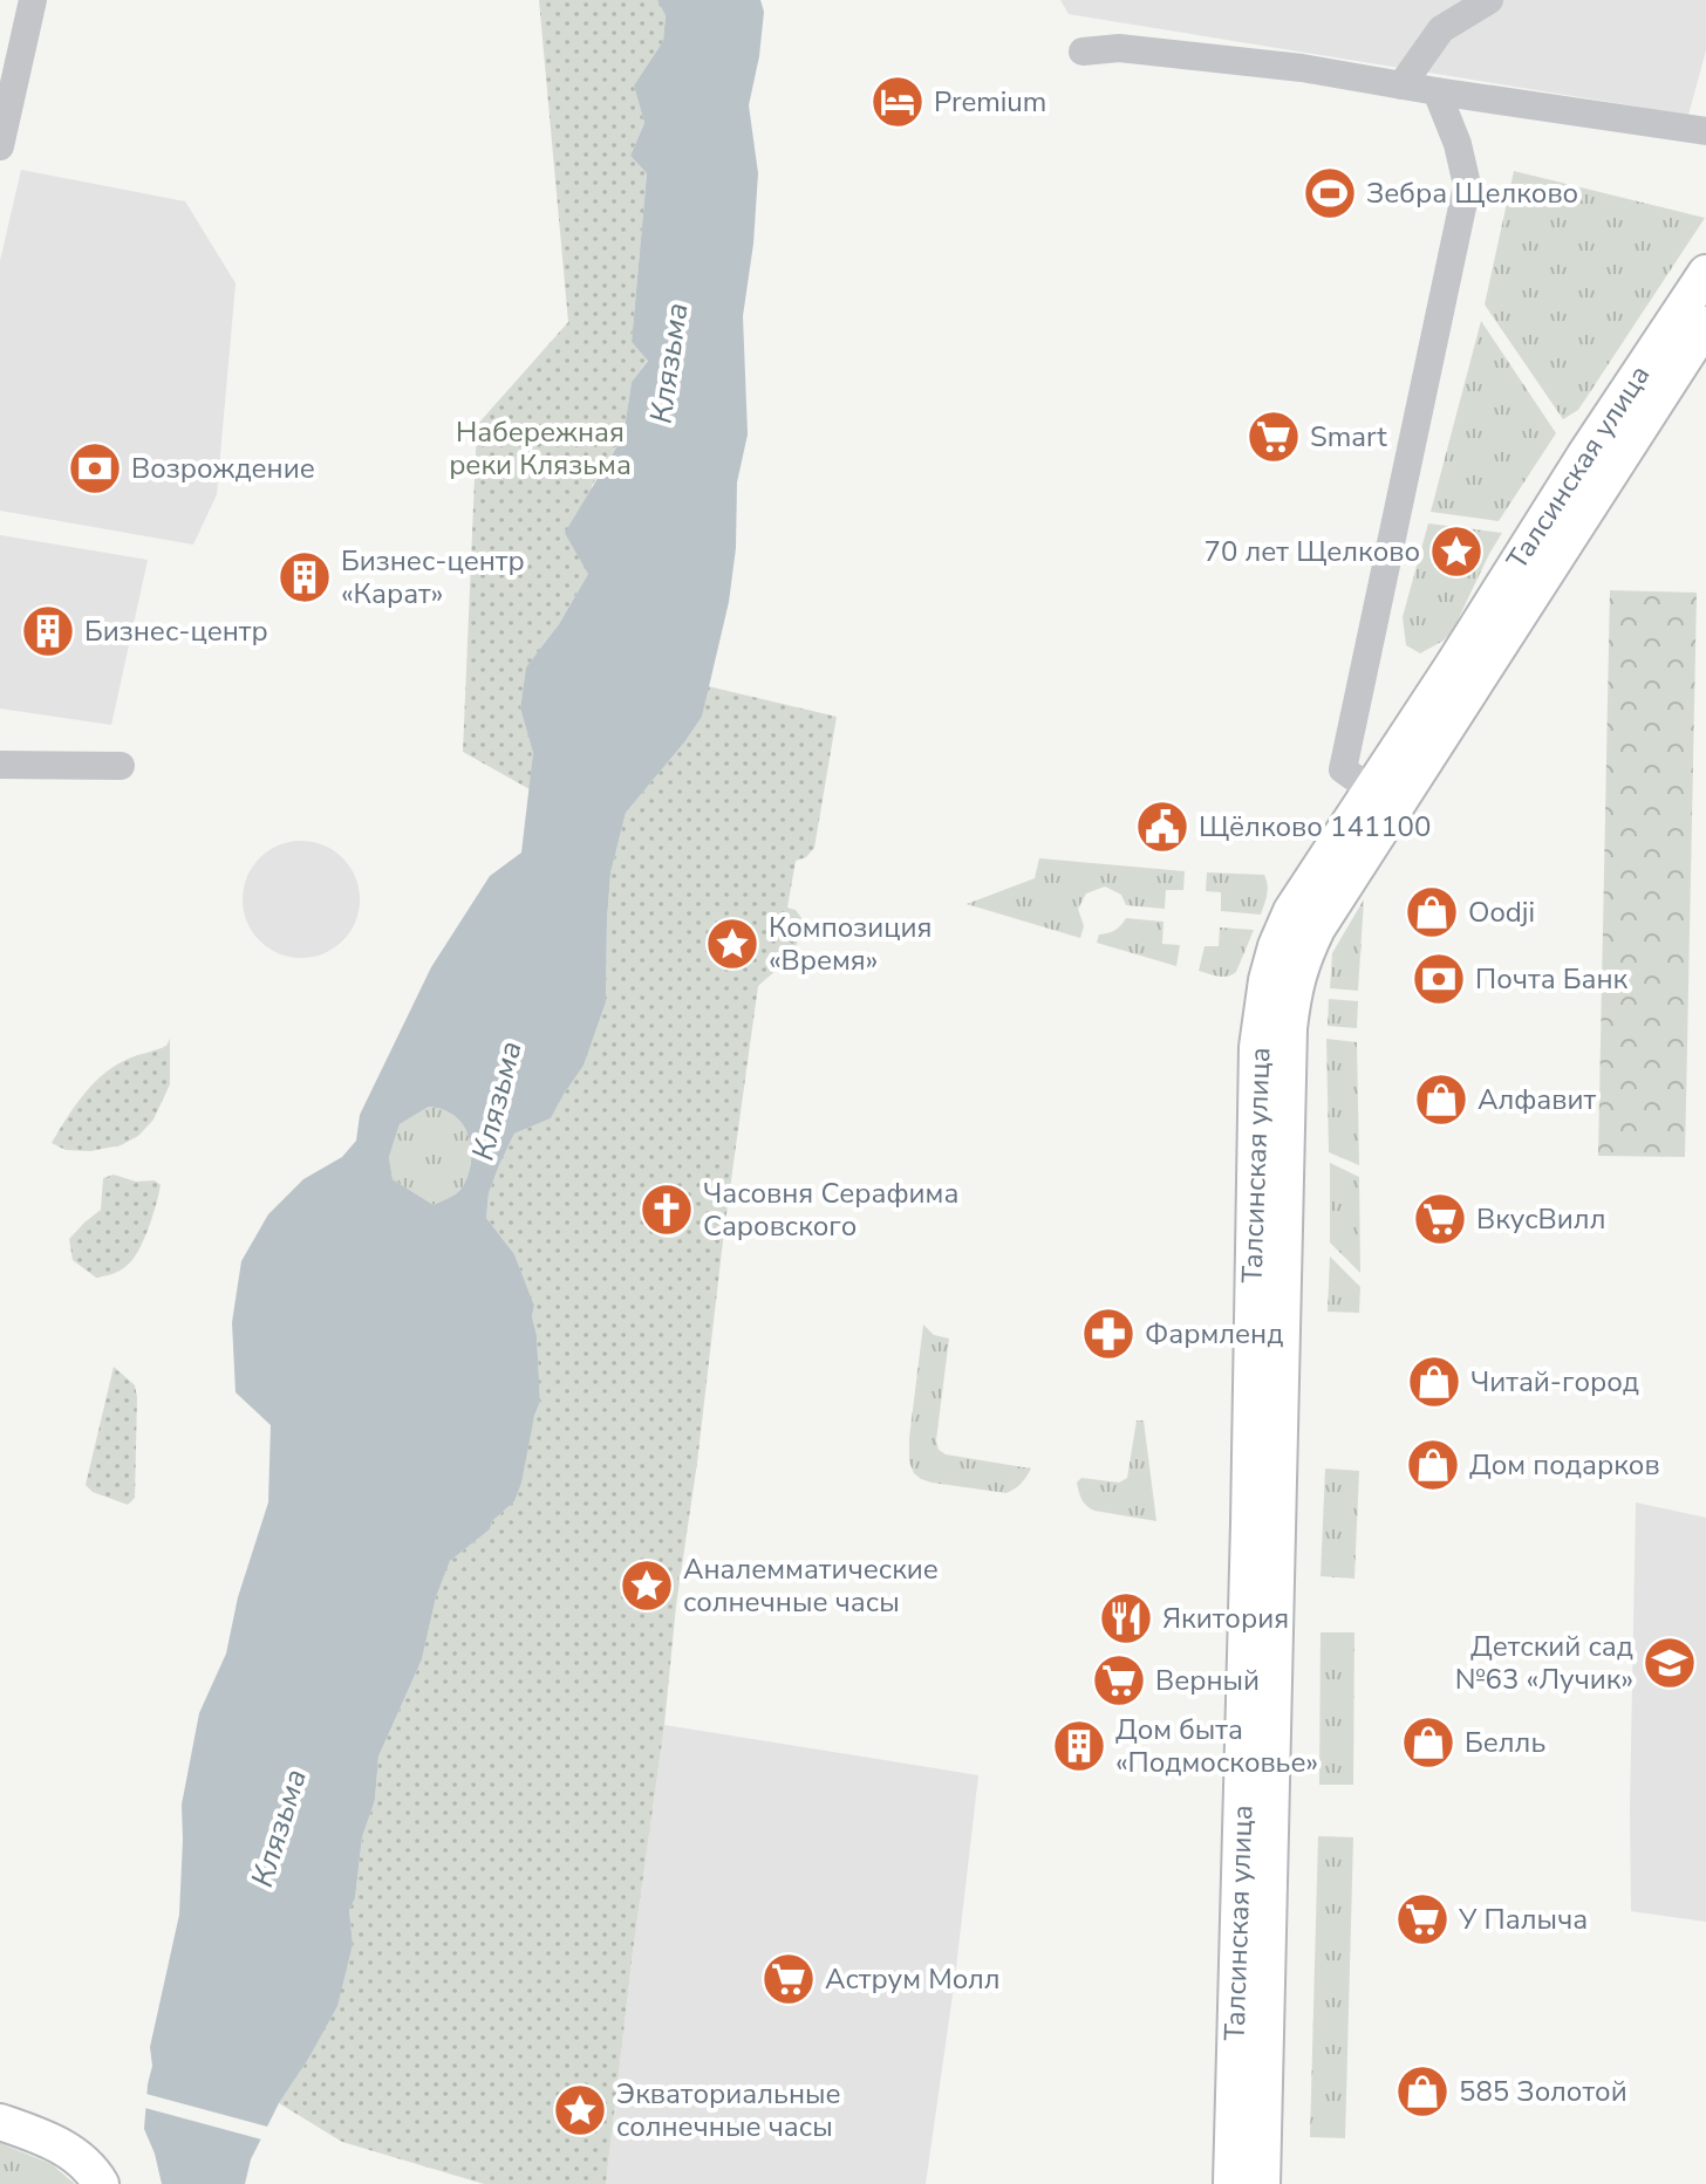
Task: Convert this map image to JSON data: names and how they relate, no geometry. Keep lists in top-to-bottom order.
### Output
{
  "streets": {
    "main road": ["Талсинская улица"]
  },
  "water": ["Клязьма"],
  "parks": ["Набережная реки Клязьма"],
  "places": {
    "hotel": ["Premium"],
    "sports": ["Зебра Щелково"],
    "supermarket": [
      "Smart",
      "ВкусВилл",
      "Верный",
      "У Палыча",
      "Аструм Молл"
    ],
    "bank": ["Возрождение", "Почта Банк"],
    "place": [
      "70 лет Щелково",
      "Композиция «Время»",
      "Аналемматические солнечные часы",
      "Экваториальные солнечные часы"
    ],
    "building": ["Бизнес-центр «Карат»", "Бизнес-центр", "Дом быта «Подмосковье»"],
    "public building": ["Щёлково 141100"],
    "shop": [
      "Oodji",
      "Алфавит",
      "Читай-город",
      "Дом подарков",
      "Белль",
      "585 Золотой"
    ],
    "church": ["Часовня Серафима Саровского"],
    "pharmacy": ["Фармленд"],
    "restaurant": ["Якитория"],
    "school or university": ["Детский сад №63 «Лучик»"]
  }
}
